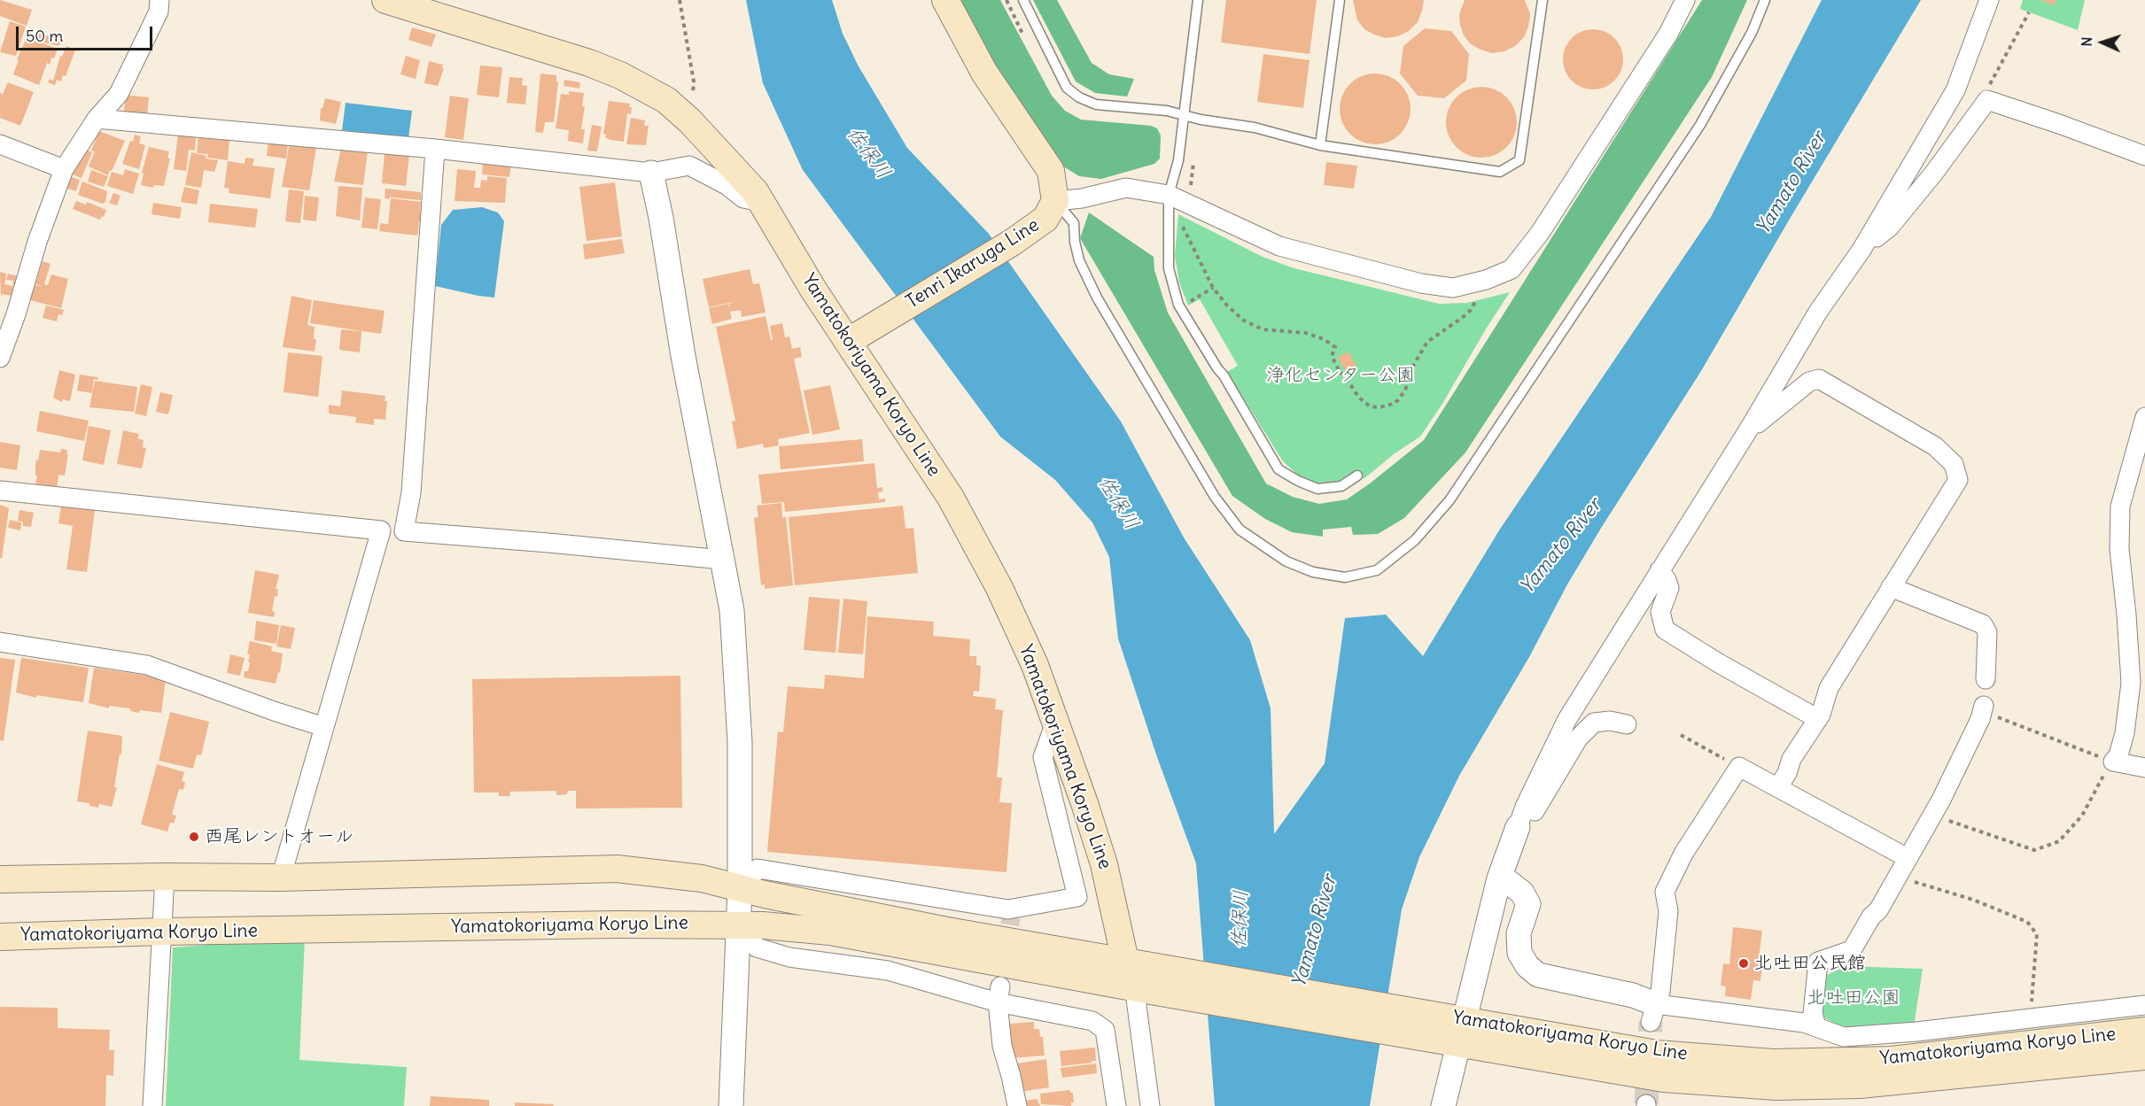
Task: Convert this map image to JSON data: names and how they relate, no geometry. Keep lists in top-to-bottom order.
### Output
{
  "streets": {
    "main road": ["Tenri Ikaruga Line", "Yamatokoriyama Koryo Line"]
  },
  "crossings": [
    ["Tenri Ikaruga Line", "Yamatokoriyama Koryo Line"]
  ],
  "water": ["佐保川", "Yamato River"],
  "parks": ["浄化センター公園", "北吐田公園"],
  "places": ["西尾レントオール", "北吐田公民館"],
  "scale_bar": "50 m",
  "north": "left"
}
